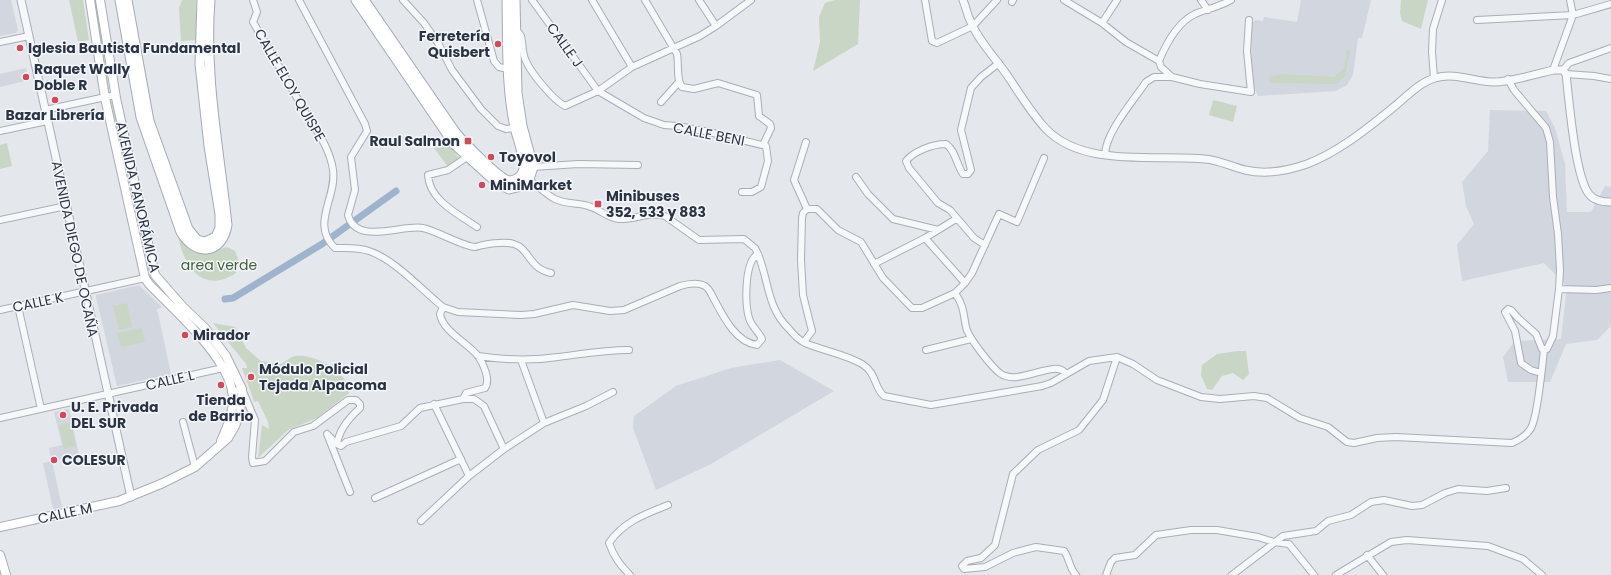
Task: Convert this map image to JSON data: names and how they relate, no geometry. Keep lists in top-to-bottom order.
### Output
{
  "streets": {
    "main road": ["AVENIDA PANORÁMICA", "CALLE M"],
    "street": [
      "CALLE J",
      "CALLE ELOY QUISPE",
      "CALLE BENI",
      "AVENIDA DIEGO DE OCAÑA",
      "CALLE K",
      "CALLE L"
    ]
  },
  "crossings": [
    ["CALLE J", "CALLE BENI"],
    ["AVENIDA PANORÁMICA", "AVENIDA DIEGO DE OCAÑA"],
    ["AVENIDA PANORÁMICA", "CALLE K"],
    ["AVENIDA PANORÁMICA", "CALLE L"],
    ["AVENIDA PANORÁMICA", "CALLE M"],
    ["AVENIDA DIEGO DE OCAÑA", "CALLE K"],
    ["AVENIDA DIEGO DE OCAÑA", "CALLE L"],
    ["AVENIDA DIEGO DE OCAÑA", "CALLE M"]
  ],
  "parks": ["area verde"],
  "places": {
    "other": [
      "Ferretería Quisbert",
      "Iglesia Bautista Fundamental",
      "Raquet Wally Doble R",
      "Bazar Librería",
      "Toyovol",
      "MiniMarket",
      "Mirador",
      "Módulo Policial Tejada Alpacoma",
      "Tienda de Barrio",
      "U. E. Privada DEL SUR",
      "COLESUR"
    ],
    "transit": ["Raul Salmon", "Minibuses 352, 533 y 883"]
  }
}
